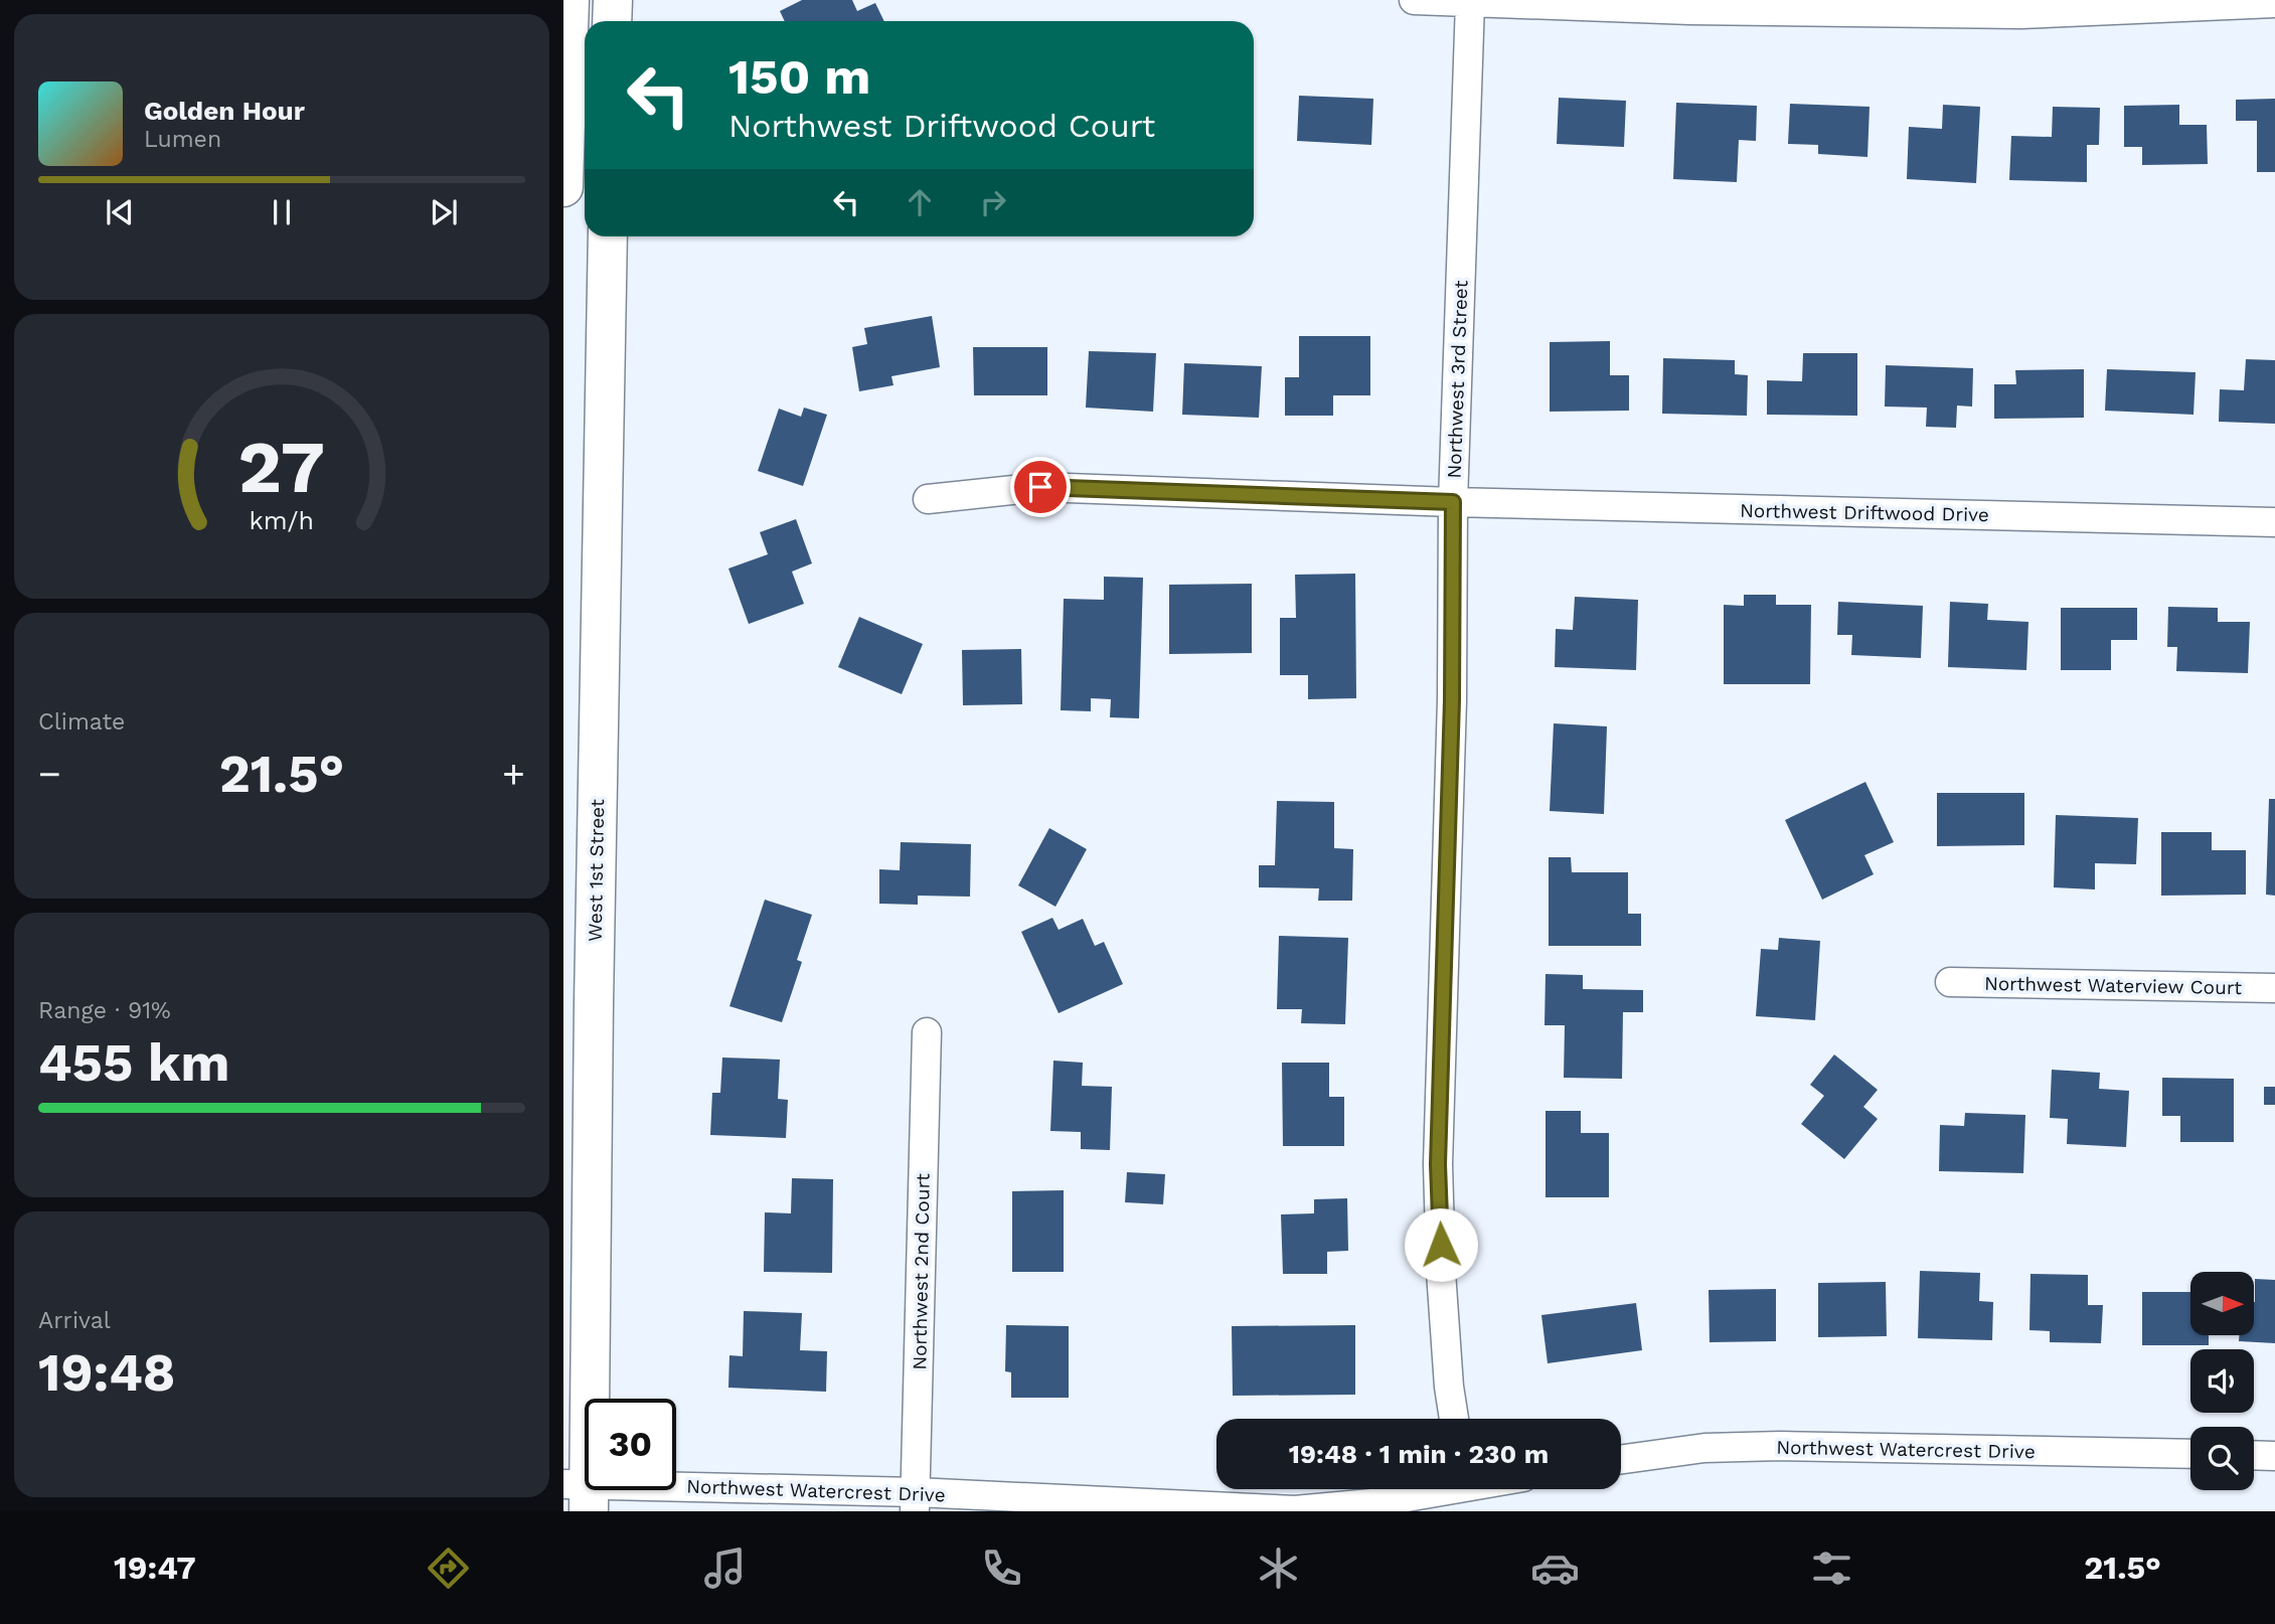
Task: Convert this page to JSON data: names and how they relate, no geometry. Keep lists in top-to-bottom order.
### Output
{
  "streets": {
    "main road": ["West 1st Street"],
    "street": [
      "Northwest 3rd Street",
      "Northwest Driftwood Drive",
      "Northwest Waterview Court",
      "Northwest 2nd Court",
      "Northwest Watercrest Drive"
    ]
  },
  "crossings": [
    ["Northwest 3rd Street", "Northwest Driftwood Drive"],
    ["West 1st Street", "Northwest Watercrest Drive"],
    ["Northwest 2nd Court", "Northwest Watercrest Drive"]
  ],
  "north": "right",
  "page": {
    "turn": ["150 m", "Northwest Driftwood Court"],
    "song": ["Golden Hour", "Lumen"],
    "tile": [
      "Climate",
      ["Range · 91%", "455 km"],
      ["Arrival", "19:48"]
    ],
    "heat": ["−", "21.5°", "+"],
    "limit": "30",
    "trip": "19:48 · 1 min · 230 m",
    "tabs": ["19:47", "21.5°"],
    "gauge": ["27", "km/h"]
  }
}
